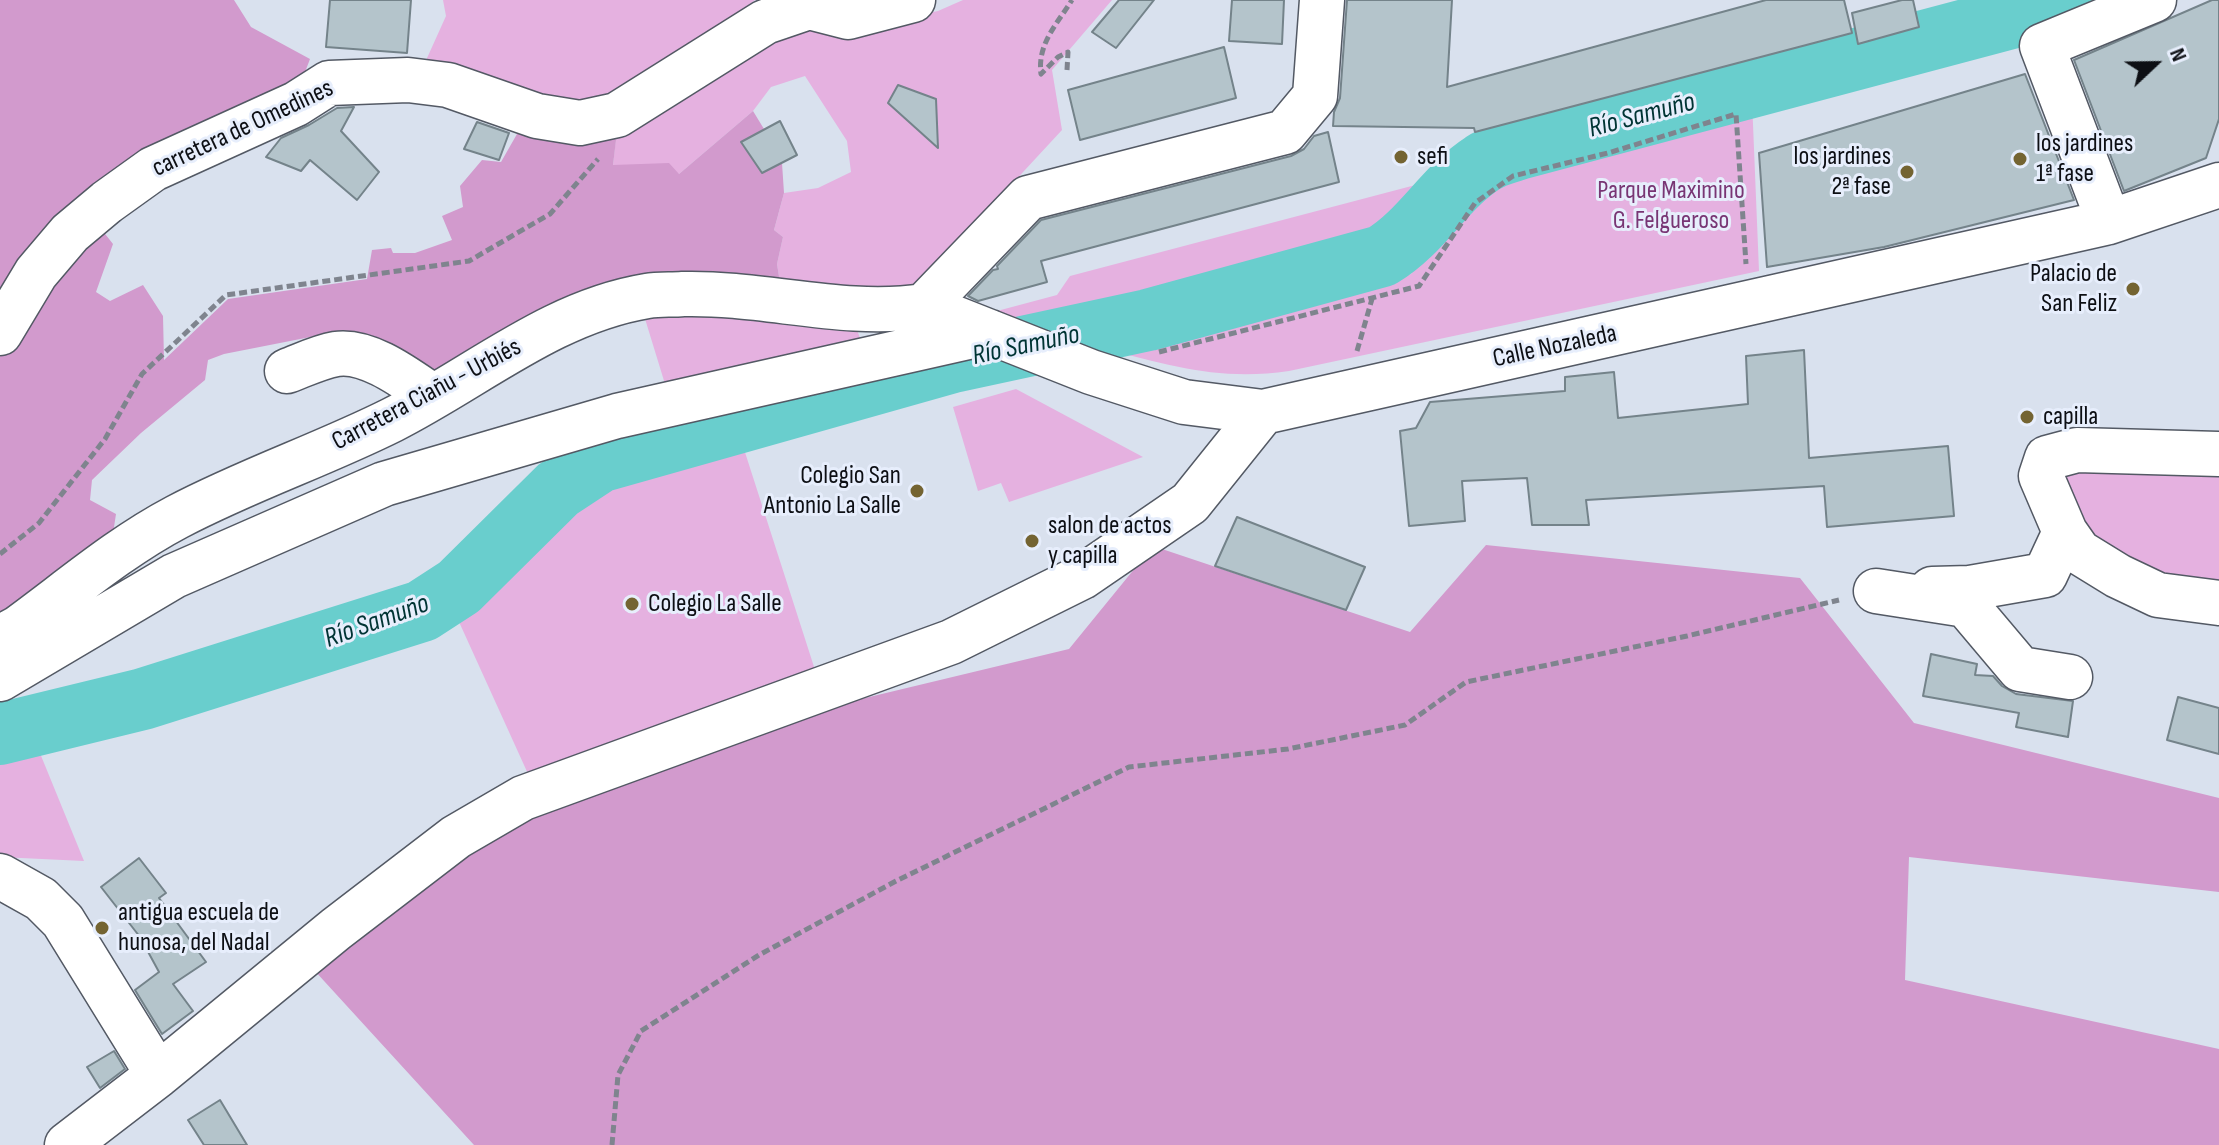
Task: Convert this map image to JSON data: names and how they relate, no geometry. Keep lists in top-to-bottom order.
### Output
{
  "streets": {
    "street": ["carretera de Omedines", "Calle Nozaleda", "Carretera Ciañu - Urbiés"]
  },
  "crossings": [
    ["Calle Nozaleda", "Carretera Ciañu - Urbiés"]
  ],
  "water": ["Río Samuño"],
  "parks": ["Parque Maximino G. Felgueroso"],
  "places": [
    "sefi",
    "los jardines 1ª fase",
    "los jardines 2ª fase",
    "Palacio de San Feliz",
    "capilla",
    "Colegio San Antonio La Salle",
    "salon de actos y capilla",
    "Colegio La Salle",
    "antigua escuela de hunosa, del Nadal"
  ],
  "north": "right"
}
